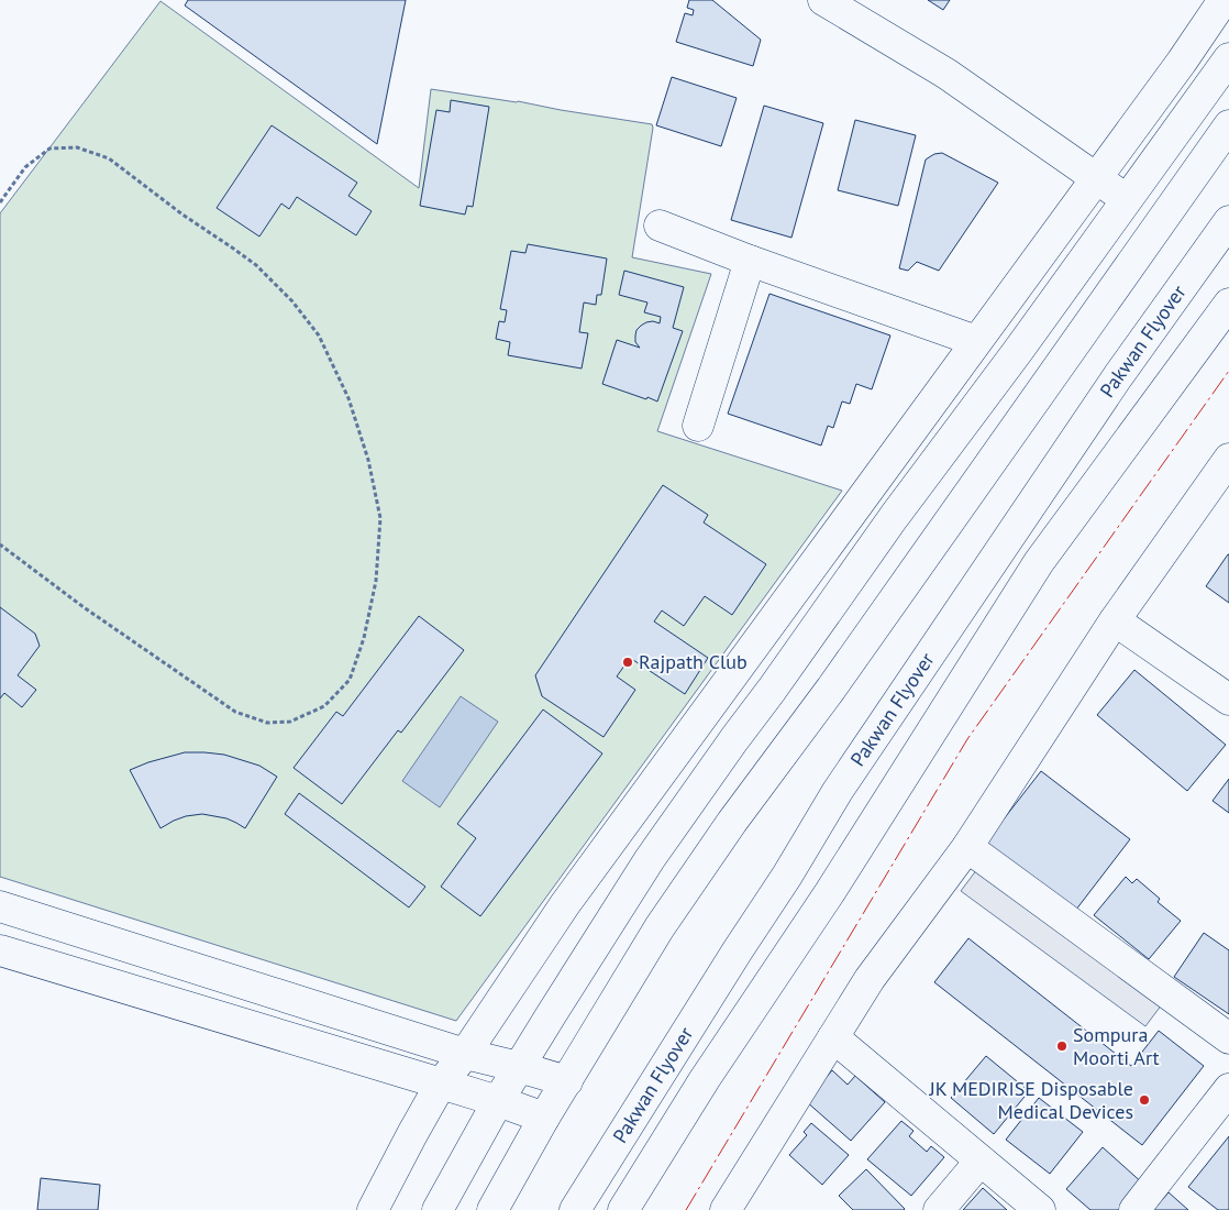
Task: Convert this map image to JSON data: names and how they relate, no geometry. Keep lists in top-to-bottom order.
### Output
{
  "streets": {
    "main road": ["Pakwan Flyover"]
  },
  "places": ["Rajpath Club", "Sompura Moorti Art", "JK MEDIRISE Disposable Medical Devices"]
}
